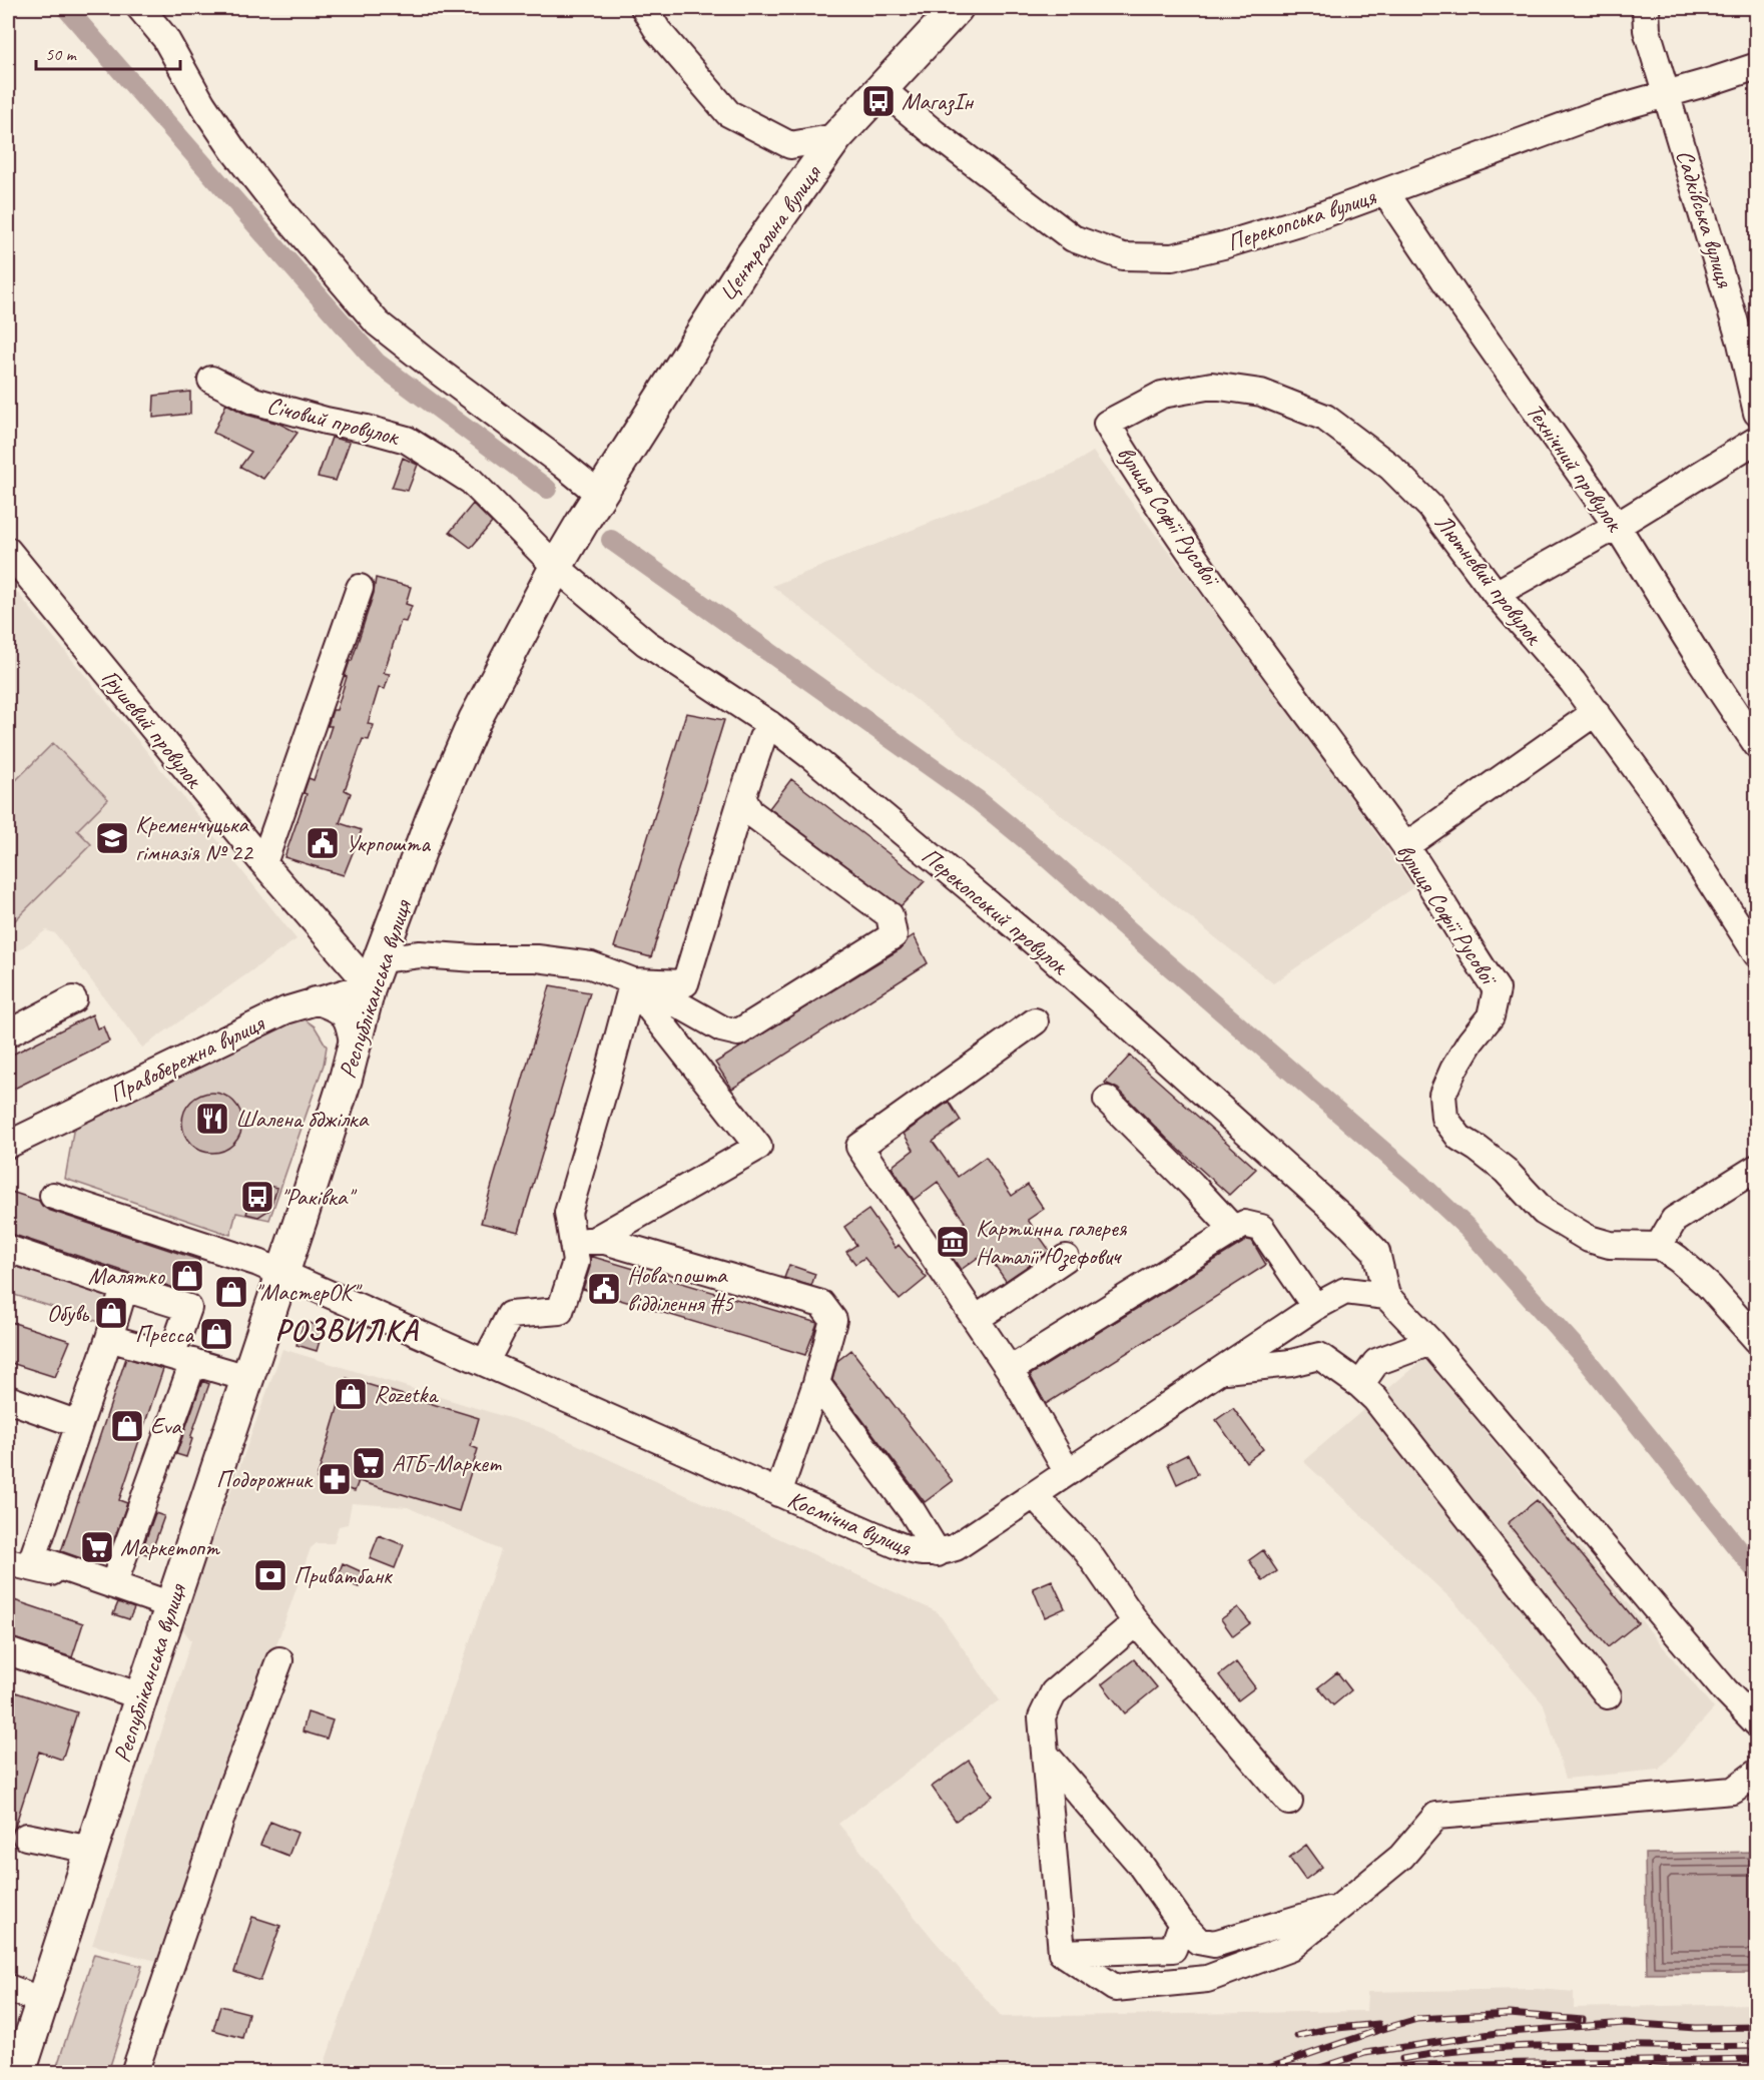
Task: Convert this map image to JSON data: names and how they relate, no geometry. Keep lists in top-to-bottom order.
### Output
{
  "streets": {
    "main road": ["Центральна вулиця", "Республіканська вулиця"],
    "street": [
      "Садківська вулиця",
      "Перекопська вулиця",
      "Січовий провулок",
      "Технічний провулок",
      "вулиця Софії Русової",
      "Лютневий провулок",
      "Грушевий провулок",
      "Перекопський провулок",
      "Правобережна вулиця",
      "Космічна вулиця"
    ]
  },
  "crossings": [
    ["Садківська вулиця", "Перекопська вулиця"],
    ["Перекопська вулиця", "Центральна вулиця"],
    ["Перекопська вулиця", "Технічний провулок"],
    ["Центральна вулиця", "Республіканська вулиця"],
    ["Січовий провулок", "Перекопський провулок"],
    ["Січовий провулок", "Республіканська вулиця"],
    ["вулиця Софії Русової", "Лютневий провулок"],
    ["Грушевий провулок", "Республіканська вулиця"],
    ["Грушевий провулок", "Правобережна вулиця"],
    ["Перекопський провулок", "Республіканська вулиця"],
    ["Перекопський провулок", "Космічна вулиця"],
    ["Республіканська вулиця", "Правобережна вулиця"],
    ["Республіканська вулиця", "Космічна вулиця"]
  ],
  "districts": ["РОЗВИЛКА"],
  "places": {
    "bus stop": ["МагазІн", "\"Раківка\""],
    "school or university": ["Кременчуцька гімназія № 22"],
    "public building": ["Укрпошта", "Нова пошта відділення #5"],
    "restaurant": ["Шалена бджілка"],
    "museum": ["Картинна галерея Наталії Юзефович"],
    "shop": [
      "Малятко",
      "\"МастерОК\"",
      "Обувь",
      "Пресса",
      "Rozetka",
      "Eva"
    ],
    "supermarket": ["АТБ-Маркет", "Маркетопт"],
    "pharmacy": ["Подорожник"],
    "bank": ["Приватбанк"]
  },
  "scale_bar": "50 m"
}
